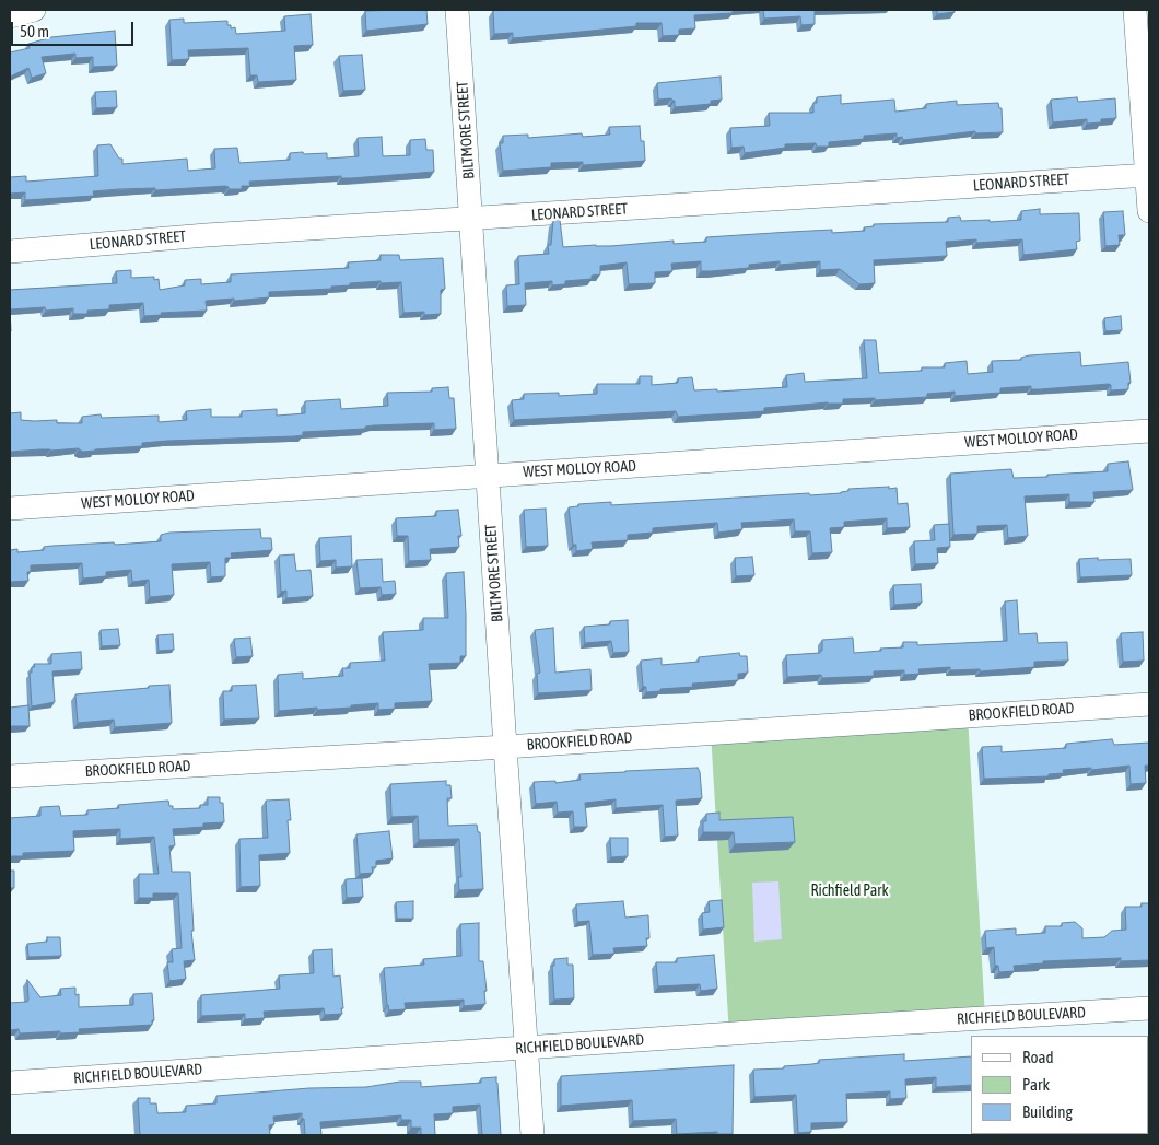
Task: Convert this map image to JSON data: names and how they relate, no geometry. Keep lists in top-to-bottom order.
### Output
{
  "streets": {
    "street": [
      "BILTMORE STREET",
      "LEONARD STREET",
      "WEST MOLLOY ROAD",
      "BROOKFIELD ROAD",
      "RICHFIELD BOULEVARD"
    ]
  },
  "crossings": [
    ["BILTMORE STREET", "LEONARD STREET"],
    ["BILTMORE STREET", "WEST MOLLOY ROAD"],
    ["BILTMORE STREET", "BROOKFIELD ROAD"],
    ["BILTMORE STREET", "RICHFIELD BOULEVARD"]
  ],
  "parks": ["Richfield Park"],
  "legend": ["Road", "Park", "Building"],
  "scale_bar": "50 m"
}
